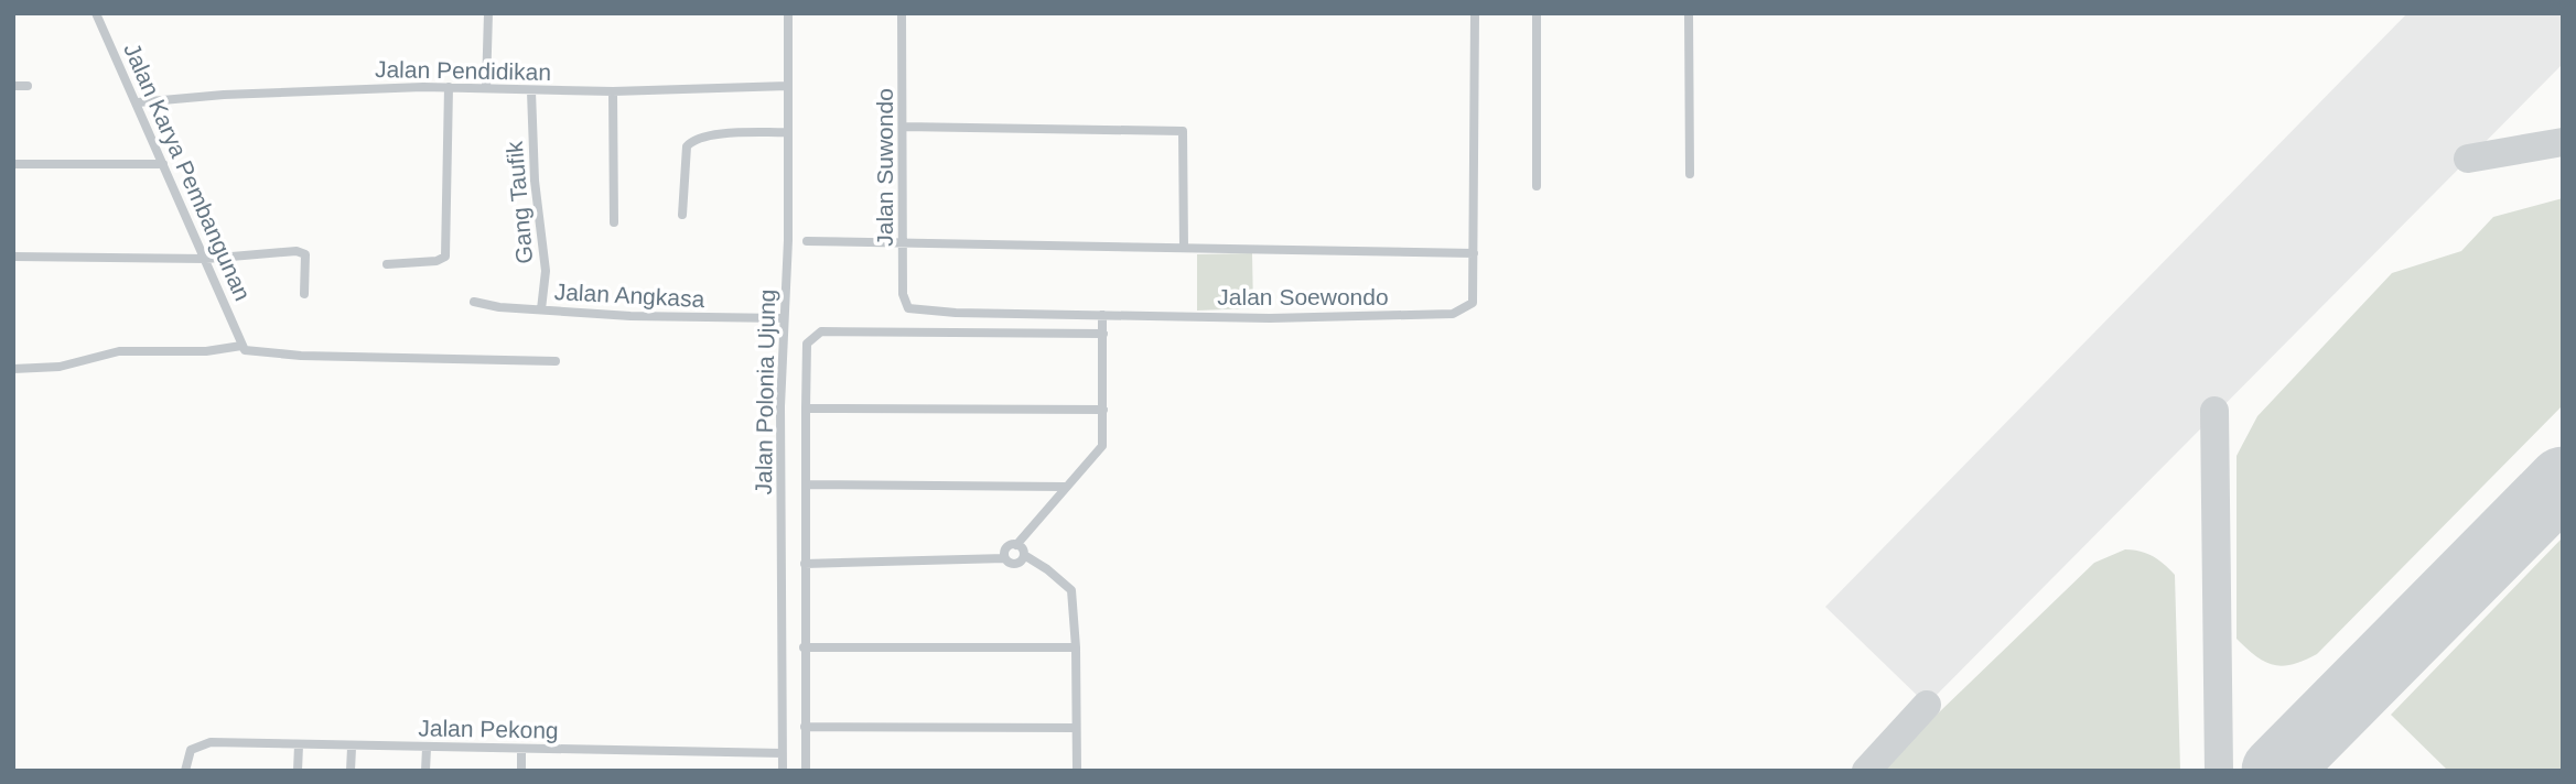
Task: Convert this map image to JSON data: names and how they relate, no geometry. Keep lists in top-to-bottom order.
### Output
{
  "streets": {
    "street": [
      "Jalan Pendidikan",
      "Jalan Suwondo",
      "Jalan Karya Pembangunan",
      "Gang Taufik",
      "Jalan Angkasa",
      "Jalan Soewondo",
      "Jalan Polonia Ujung",
      "Jalan Pekong"
    ]
  },
  "crossings": [
    ["Jalan Pendidikan", "Jalan Karya Pembangunan"],
    ["Jalan Pendidikan", "Gang Taufik"],
    ["Jalan Pendidikan", "Jalan Polonia Ujung"],
    ["Jalan Suwondo", "Jalan Soewondo"],
    ["Gang Taufik", "Jalan Angkasa"],
    ["Jalan Angkasa", "Jalan Polonia Ujung"],
    ["Jalan Polonia Ujung", "Jalan Pekong"]
  ]
}
